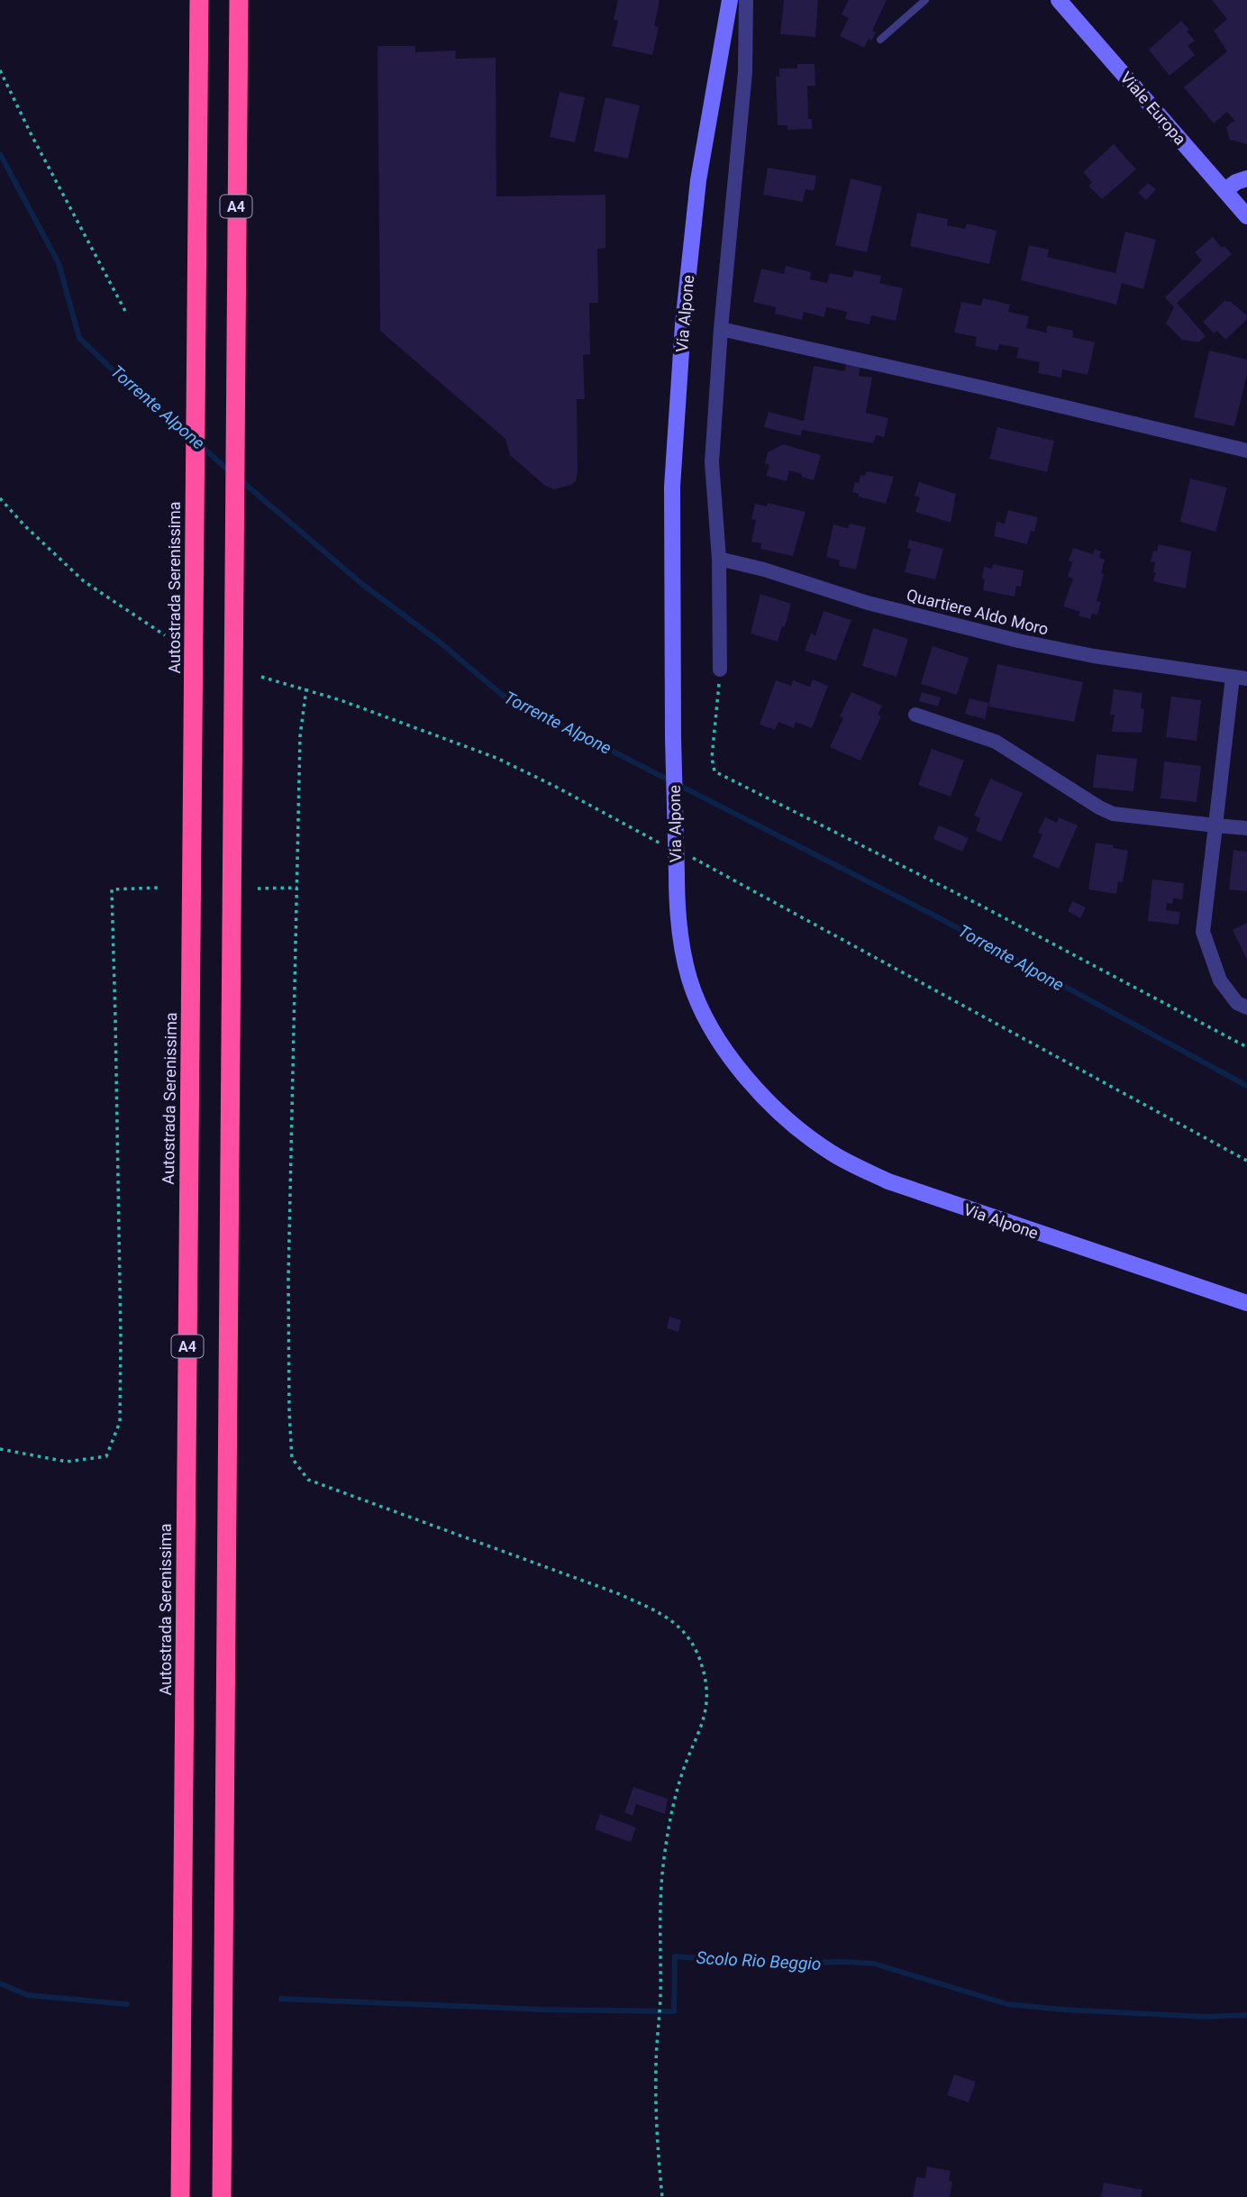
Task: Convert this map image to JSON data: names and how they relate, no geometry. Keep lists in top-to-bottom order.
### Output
{
  "streets": {
    "highway": ["A4", "Autostrada Serenissima"],
    "main road": ["Viale Europa", "Via Alpone"],
    "street": ["Quartiere Aldo Moro"]
  },
  "water": ["Torrente Alpone", "Scolo Rio Beggio"]
}
